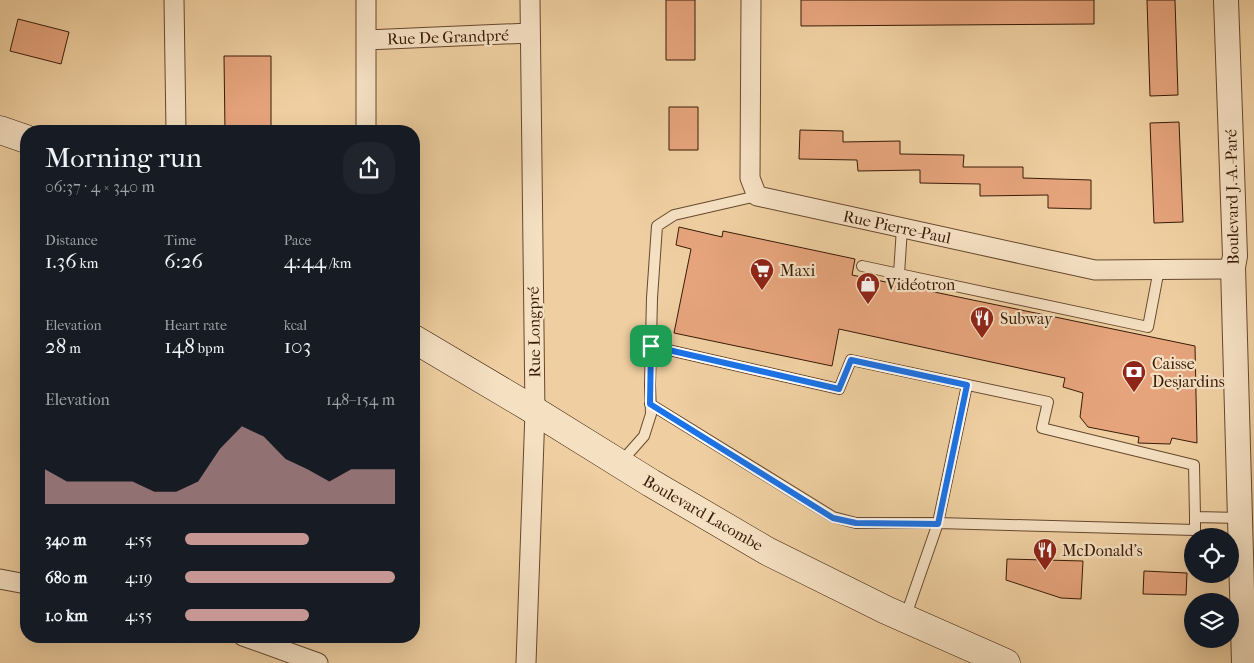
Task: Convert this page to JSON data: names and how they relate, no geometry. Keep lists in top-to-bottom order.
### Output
{
  "streets": {
    "main road": ["Boulevard Lacombe"],
    "street": [
      "Rue De Grandpré",
      "Boulevard J.-A.-Paré",
      "Rue Pierre-Paul",
      "Rue Longpré"
    ]
  },
  "crossings": [
    ["Rue De Grandpré", "Rue Longpré"],
    ["Boulevard J.-A.-Paré", "Rue Pierre-Paul"],
    ["Rue Longpré", "Boulevard Lacombe"]
  ],
  "places": {
    "supermarket": ["Maxi"],
    "shop": ["Vidéotron"],
    "restaurant": ["Subway", "McDonald's"],
    "bank": ["Caisse Desjardins"]
  },
  "page": {
    "heading": ["Morning run", "06:37 · 4 × 340 m"],
    "stats": [
      ["Distance", "1.36 km"],
      ["Time", "6:26"],
      ["Pace", "4:44 /km"],
      ["Elevation", "28 m"],
      ["Heart rate", "148 bpm"],
      ["kcal", "103"]
    ],
    "chart": ["Elevation", "148–154 m"],
    "list": [
      {
        "name": "340 m",
        "note": "4:55"
      },
      {
        "name": "680 m",
        "note": "4:19"
      },
      {
        "name": "1.0 km",
        "note": "4:55"
      }
    ]
  }
}
